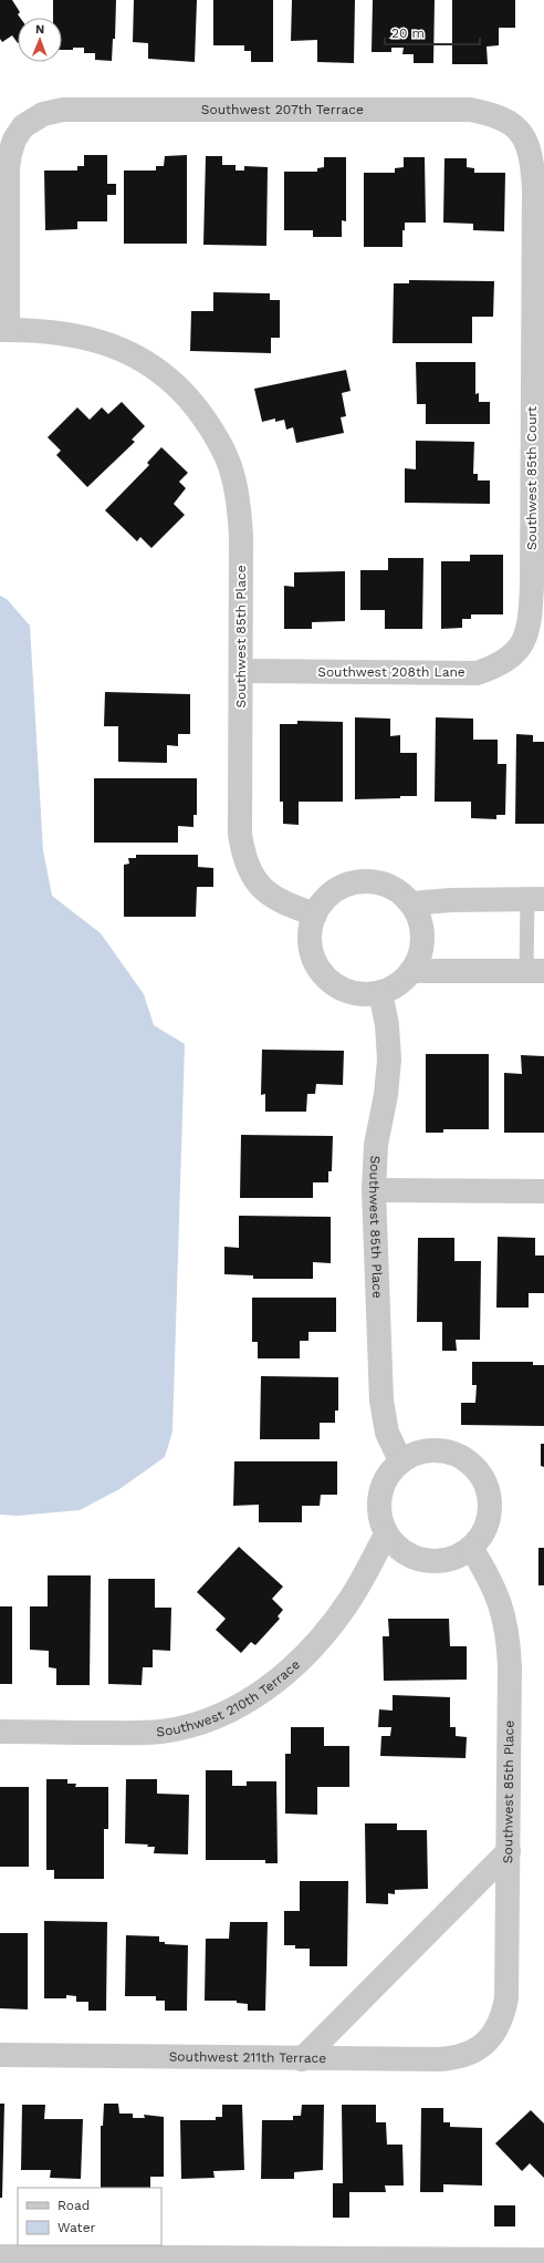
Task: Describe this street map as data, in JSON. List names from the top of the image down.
{
  "streets": {
    "street": [
      "Southwest 207th Terrace",
      "Southwest 85th Court",
      "Southwest 85th Place",
      "Southwest 208th Lane",
      "Southwest 210th Terrace",
      "Southwest 211th Terrace"
    ]
  },
  "crossings": [
    ["Southwest 207th Terrace", "Southwest 85th Court"],
    ["Southwest 207th Terrace", "Southwest 85th Place"],
    ["Southwest 85th Court", "Southwest 208th Lane"],
    ["Southwest 85th Place", "Southwest 208th Lane"],
    ["Southwest 85th Place", "Southwest 210th Terrace"],
    ["Southwest 85th Place", "Southwest 211th Terrace"]
  ],
  "legend": ["Road", "Water"],
  "scale_bar": "20 m",
  "north": "top"
}
